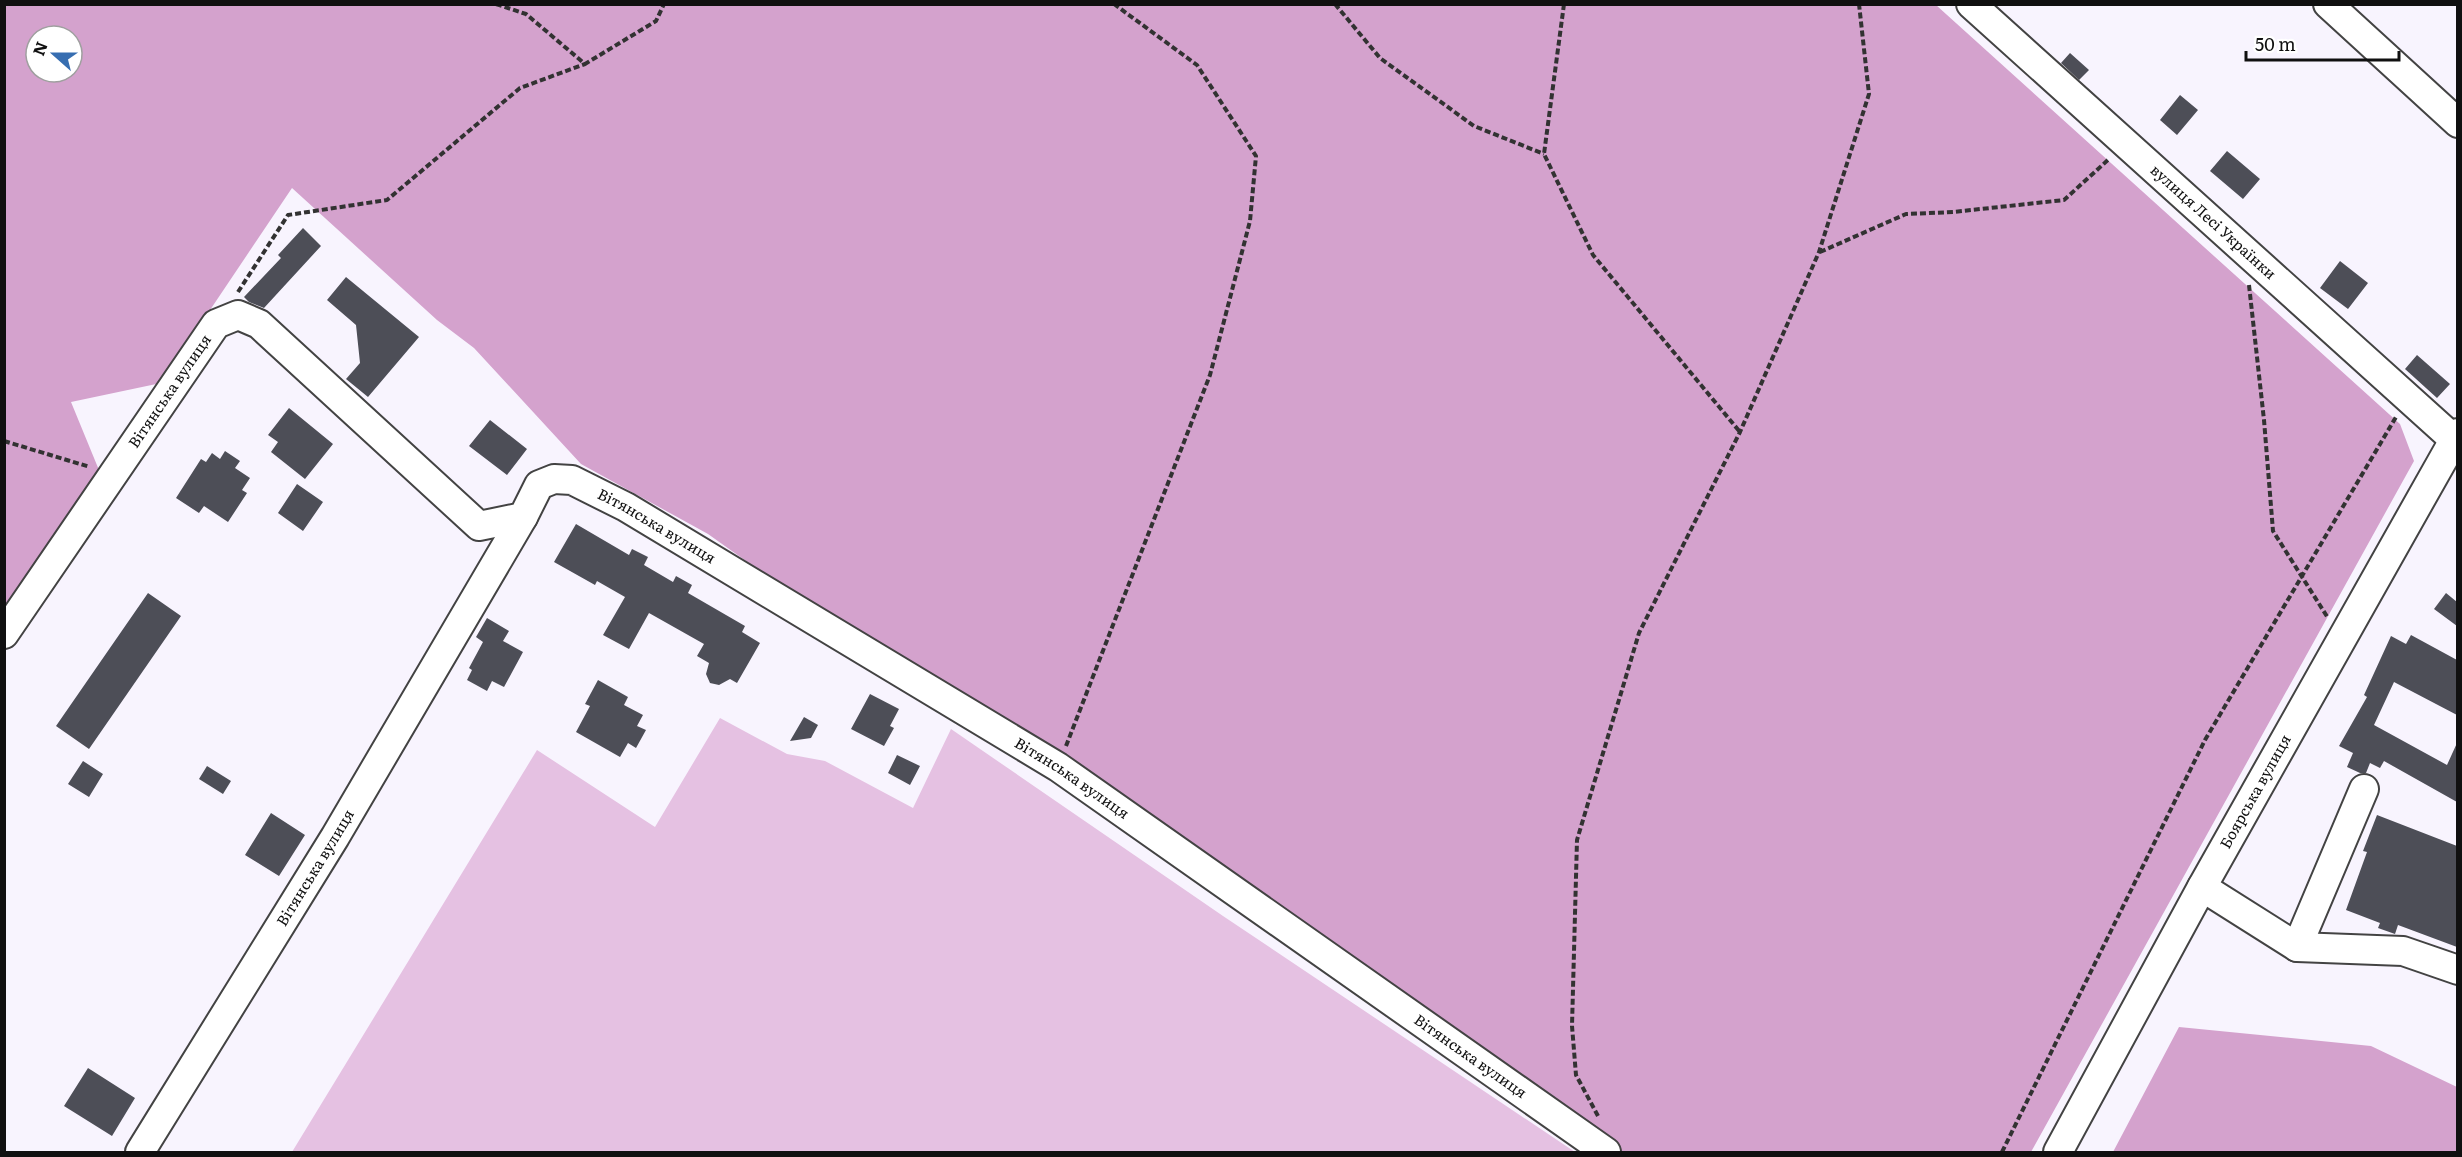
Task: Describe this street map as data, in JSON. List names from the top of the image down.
{
  "streets": {
    "street": ["вулиця Лесі Українки", "Вітянська вулиця", "Боярська вулиця"]
  },
  "crossings": [
    ["вулиця Лесі Українки", "Боярська вулиця"]
  ],
  "scale_bar": "50 m",
  "north": "left"
}
